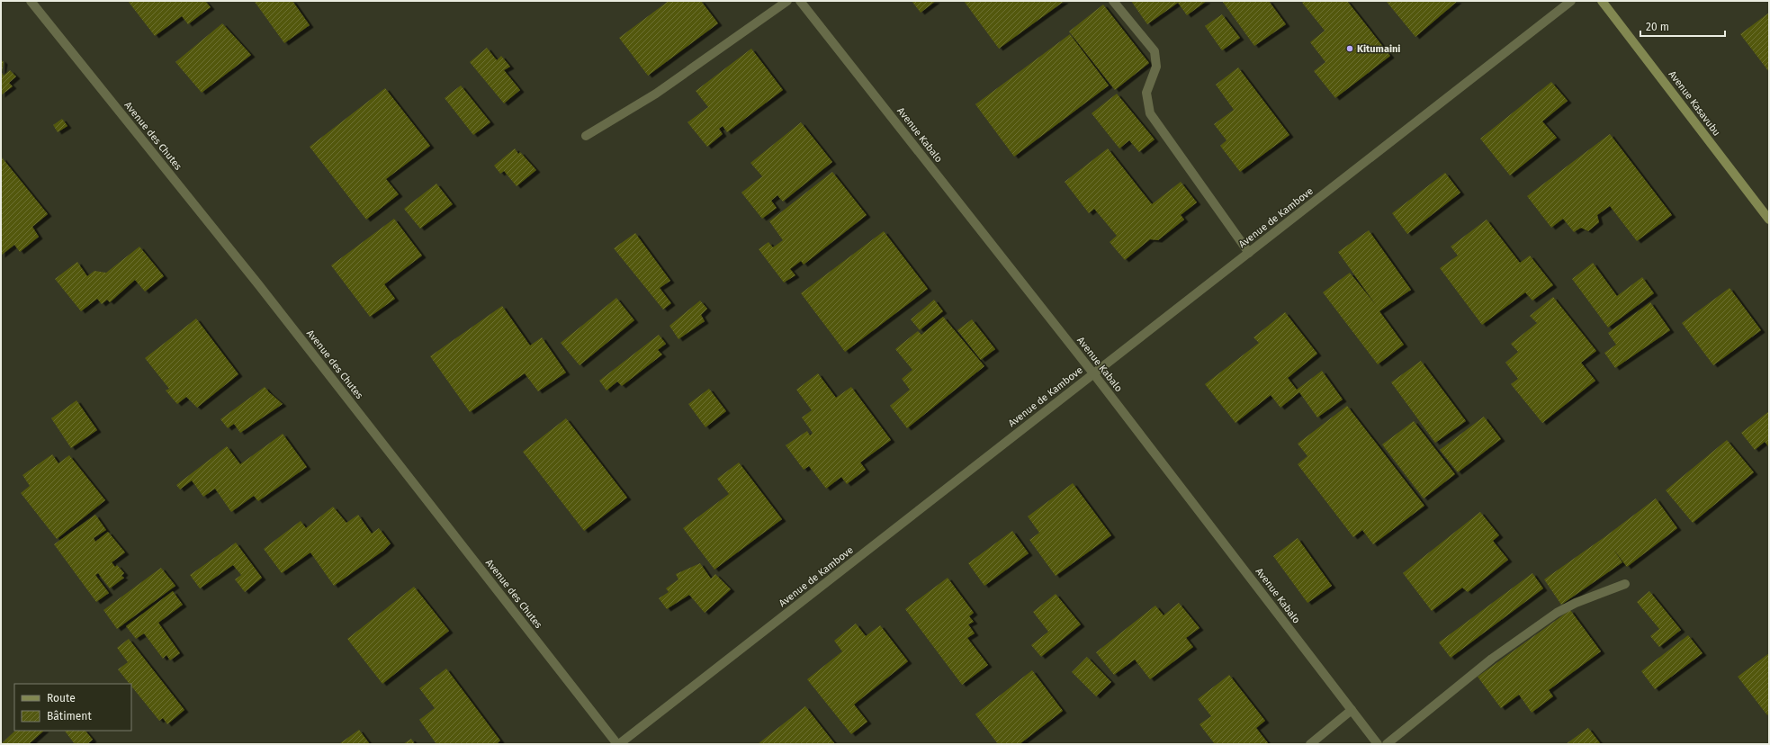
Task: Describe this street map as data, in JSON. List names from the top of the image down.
{
  "streets": {
    "main road": ["Avenue Kasavubu"],
    "street": ["Avenue Kabalo", "Avenue des Chutes", "Avenue de Kambove"]
  },
  "crossings": [
    ["Avenue Kabalo", "Avenue de Kambove"],
    ["Avenue des Chutes", "Avenue de Kambove"]
  ],
  "places": ["Kitumaini"],
  "legend": ["Route", "Bâtiment"],
  "scale_bar": "20 m"
}
